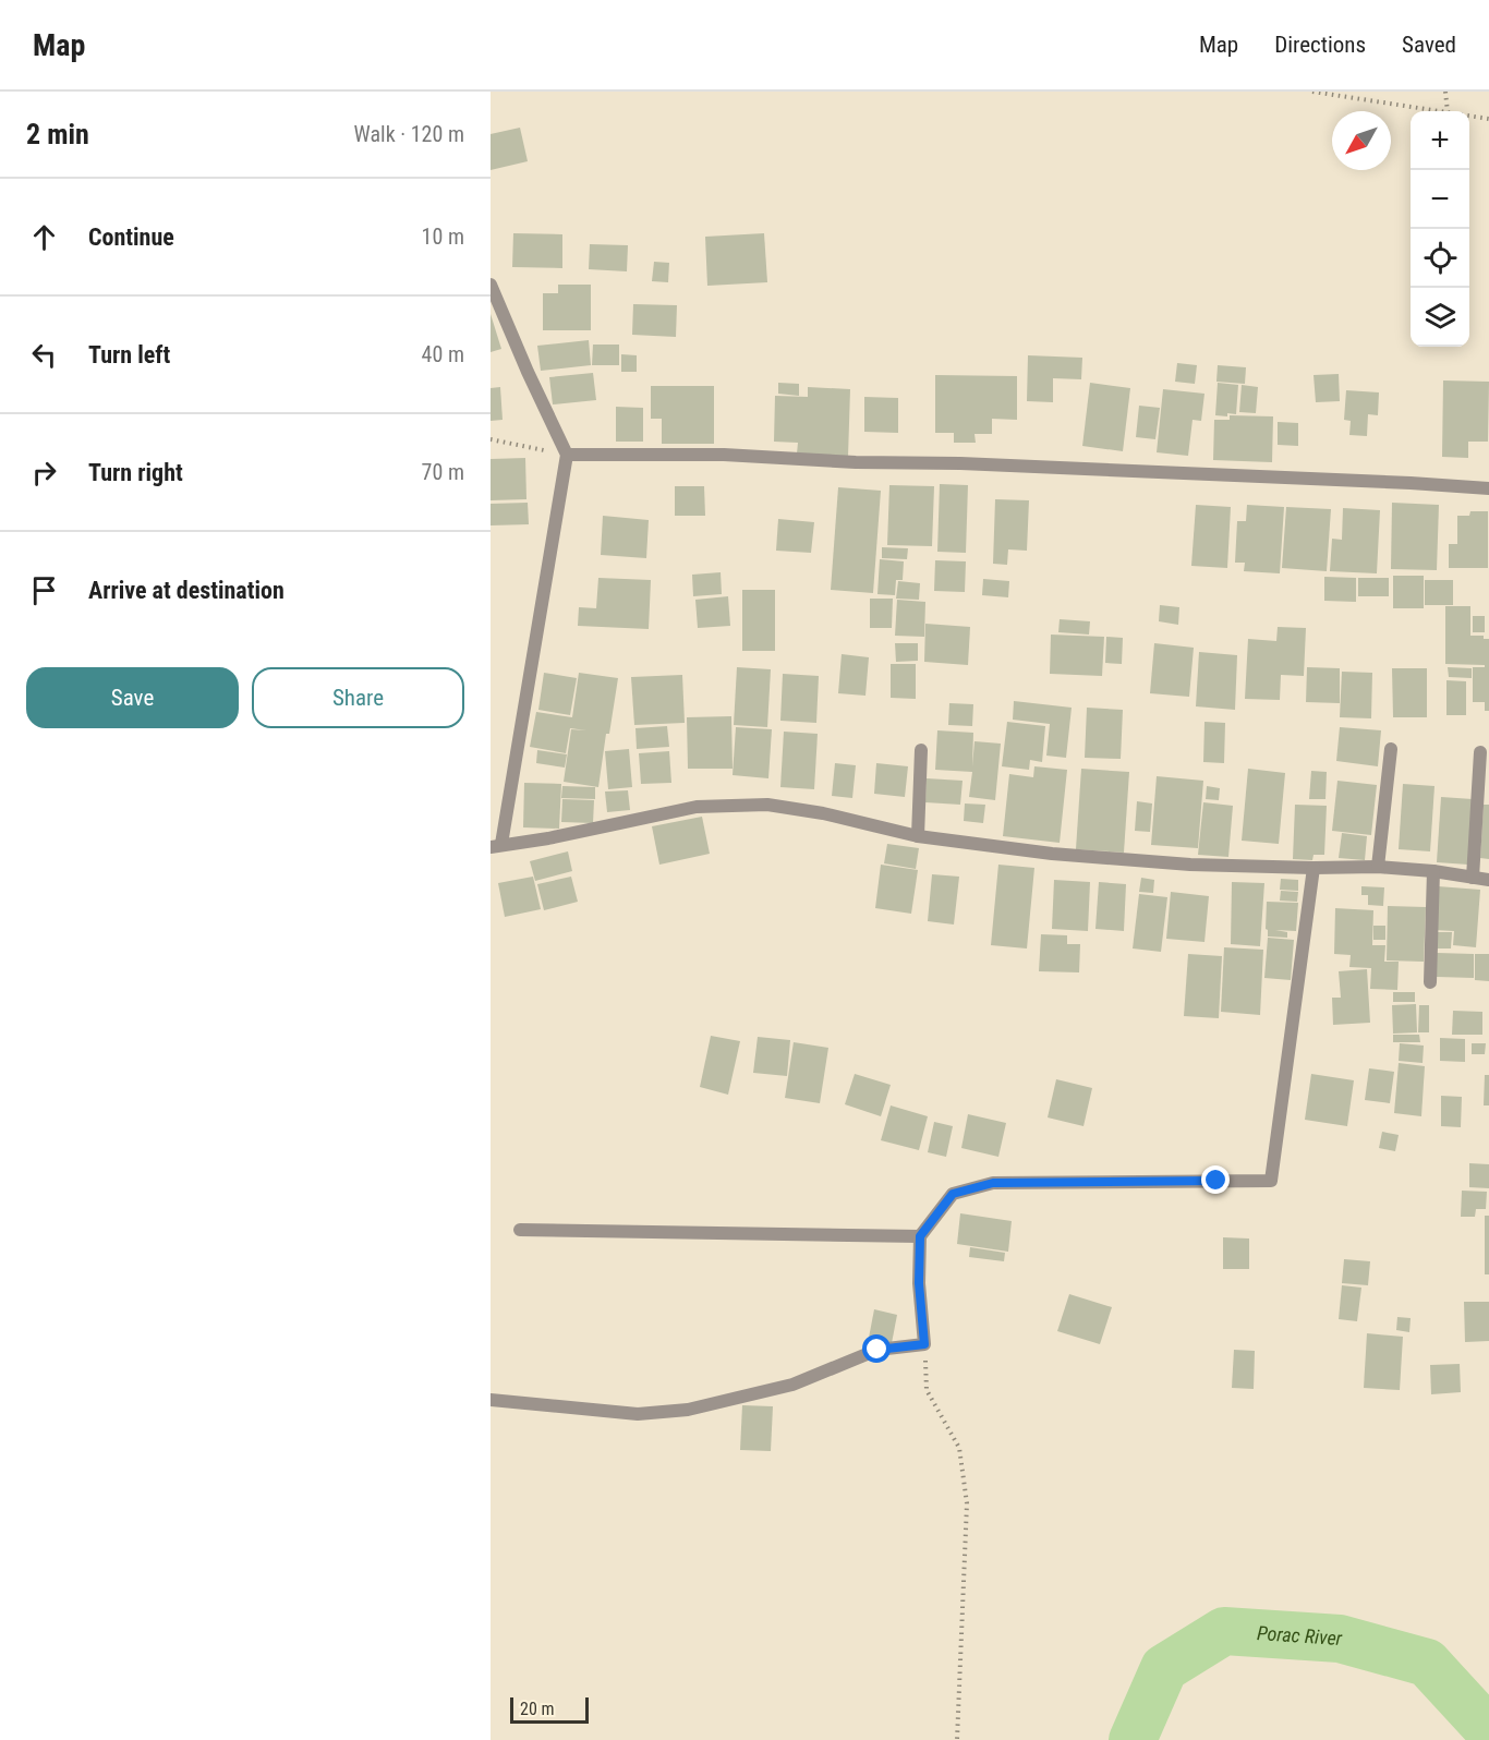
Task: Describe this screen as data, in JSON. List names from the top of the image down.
{
  "water": ["Porac River"],
  "scale_bar": "20 m",
  "north": "bottom left",
  "page": {
    "header": "Map",
    "nav": ["Map", "Directions", "Saved"],
    "heading": ["2 min", "Walk · 120 m"],
    "map_buttons": ["+", "−"],
    "list": [
      ["Continue", "10 m"],
      ["Turn left", "40 m"],
      ["Turn right", "70 m"],
      "Arrive at destination"
    ],
    "buttons": ["Save", "Share"],
    "scale": "20 m"
  }
}
